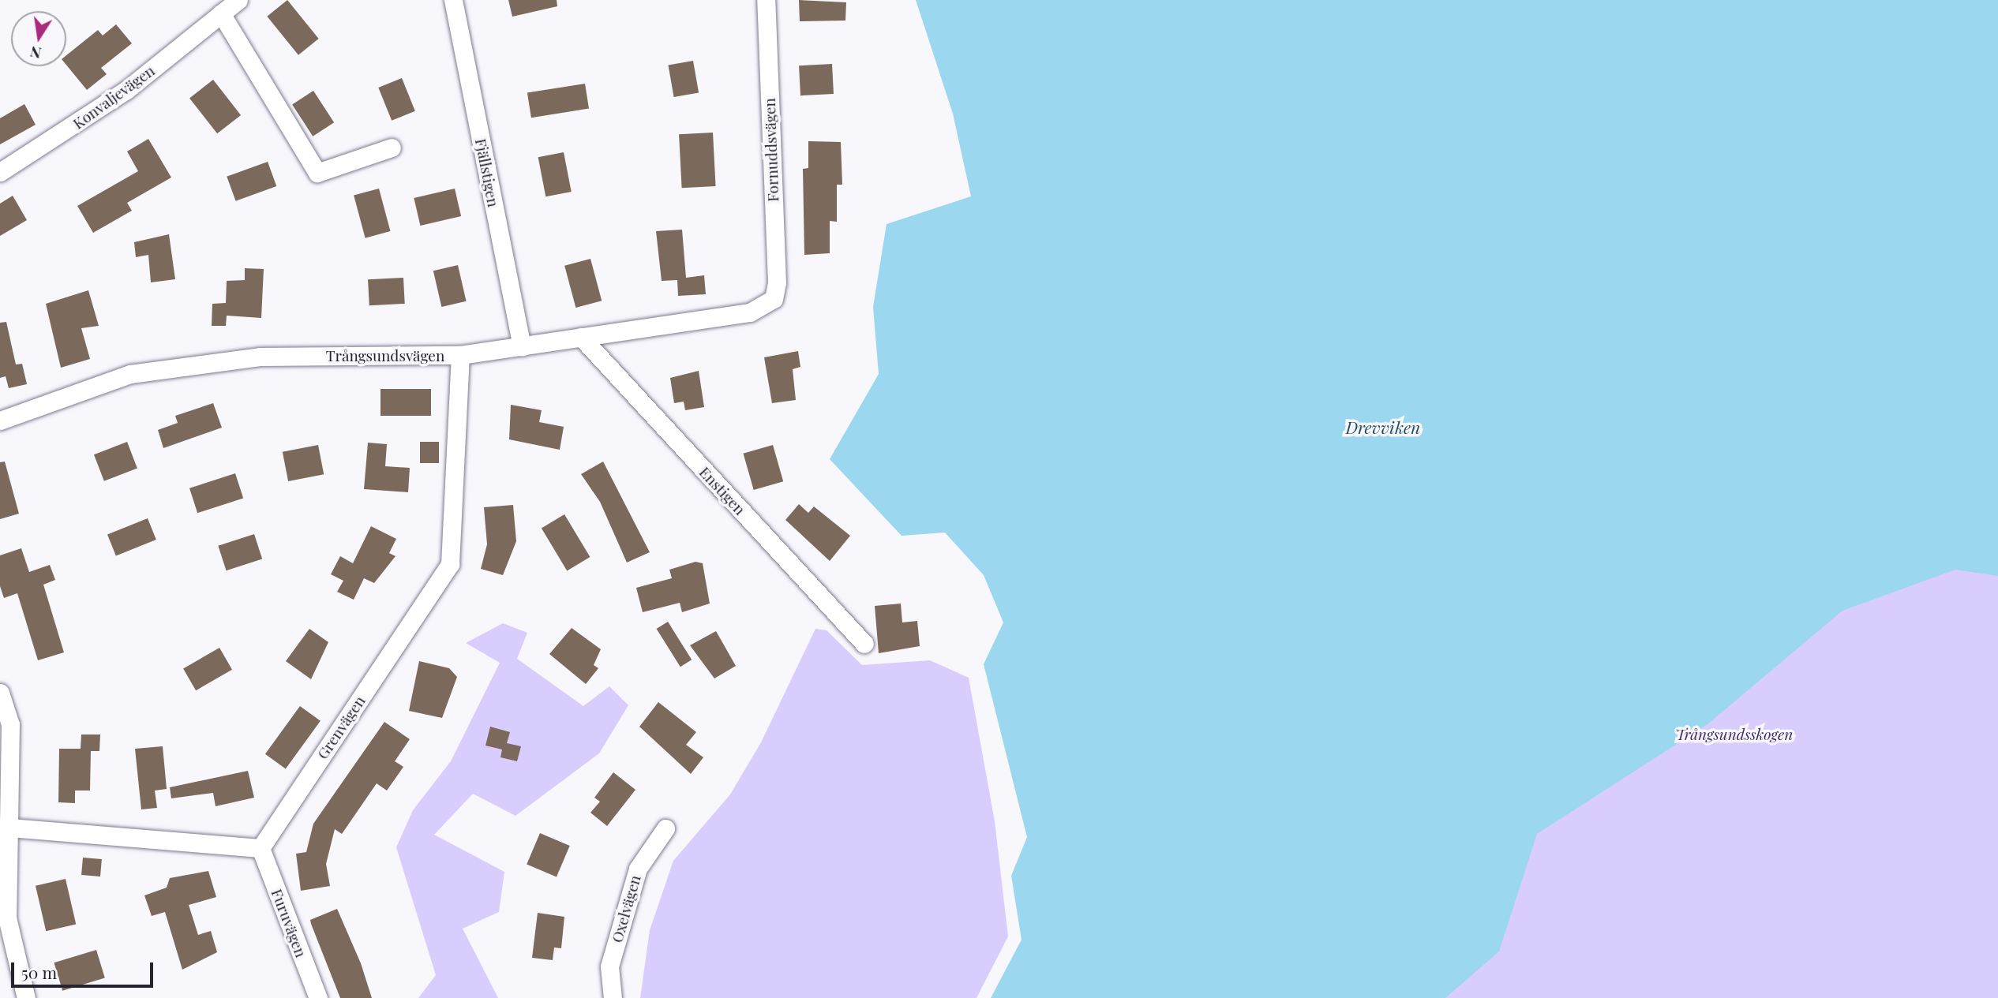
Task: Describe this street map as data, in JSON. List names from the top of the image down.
{
  "streets": {
    "street": [
      "Konvaljevägen",
      "Fornuddsvägen",
      "Fjällstigen",
      "Trångsundsvägen",
      "Enstigen",
      "Grenvägen",
      "Oxelvägen",
      "Furuvägen"
    ]
  },
  "crossings": [
    ["Fornuddsvägen", "Trångsundsvägen"],
    ["Fjällstigen", "Trångsundsvägen"],
    ["Trångsundsvägen", "Enstigen"],
    ["Trångsundsvägen", "Grenvägen"],
    ["Grenvägen", "Furuvägen"]
  ],
  "water": ["Drevviken"],
  "parks": ["Trångsundsskogen"],
  "scale_bar": "50 m",
  "north": "bottom"
}
